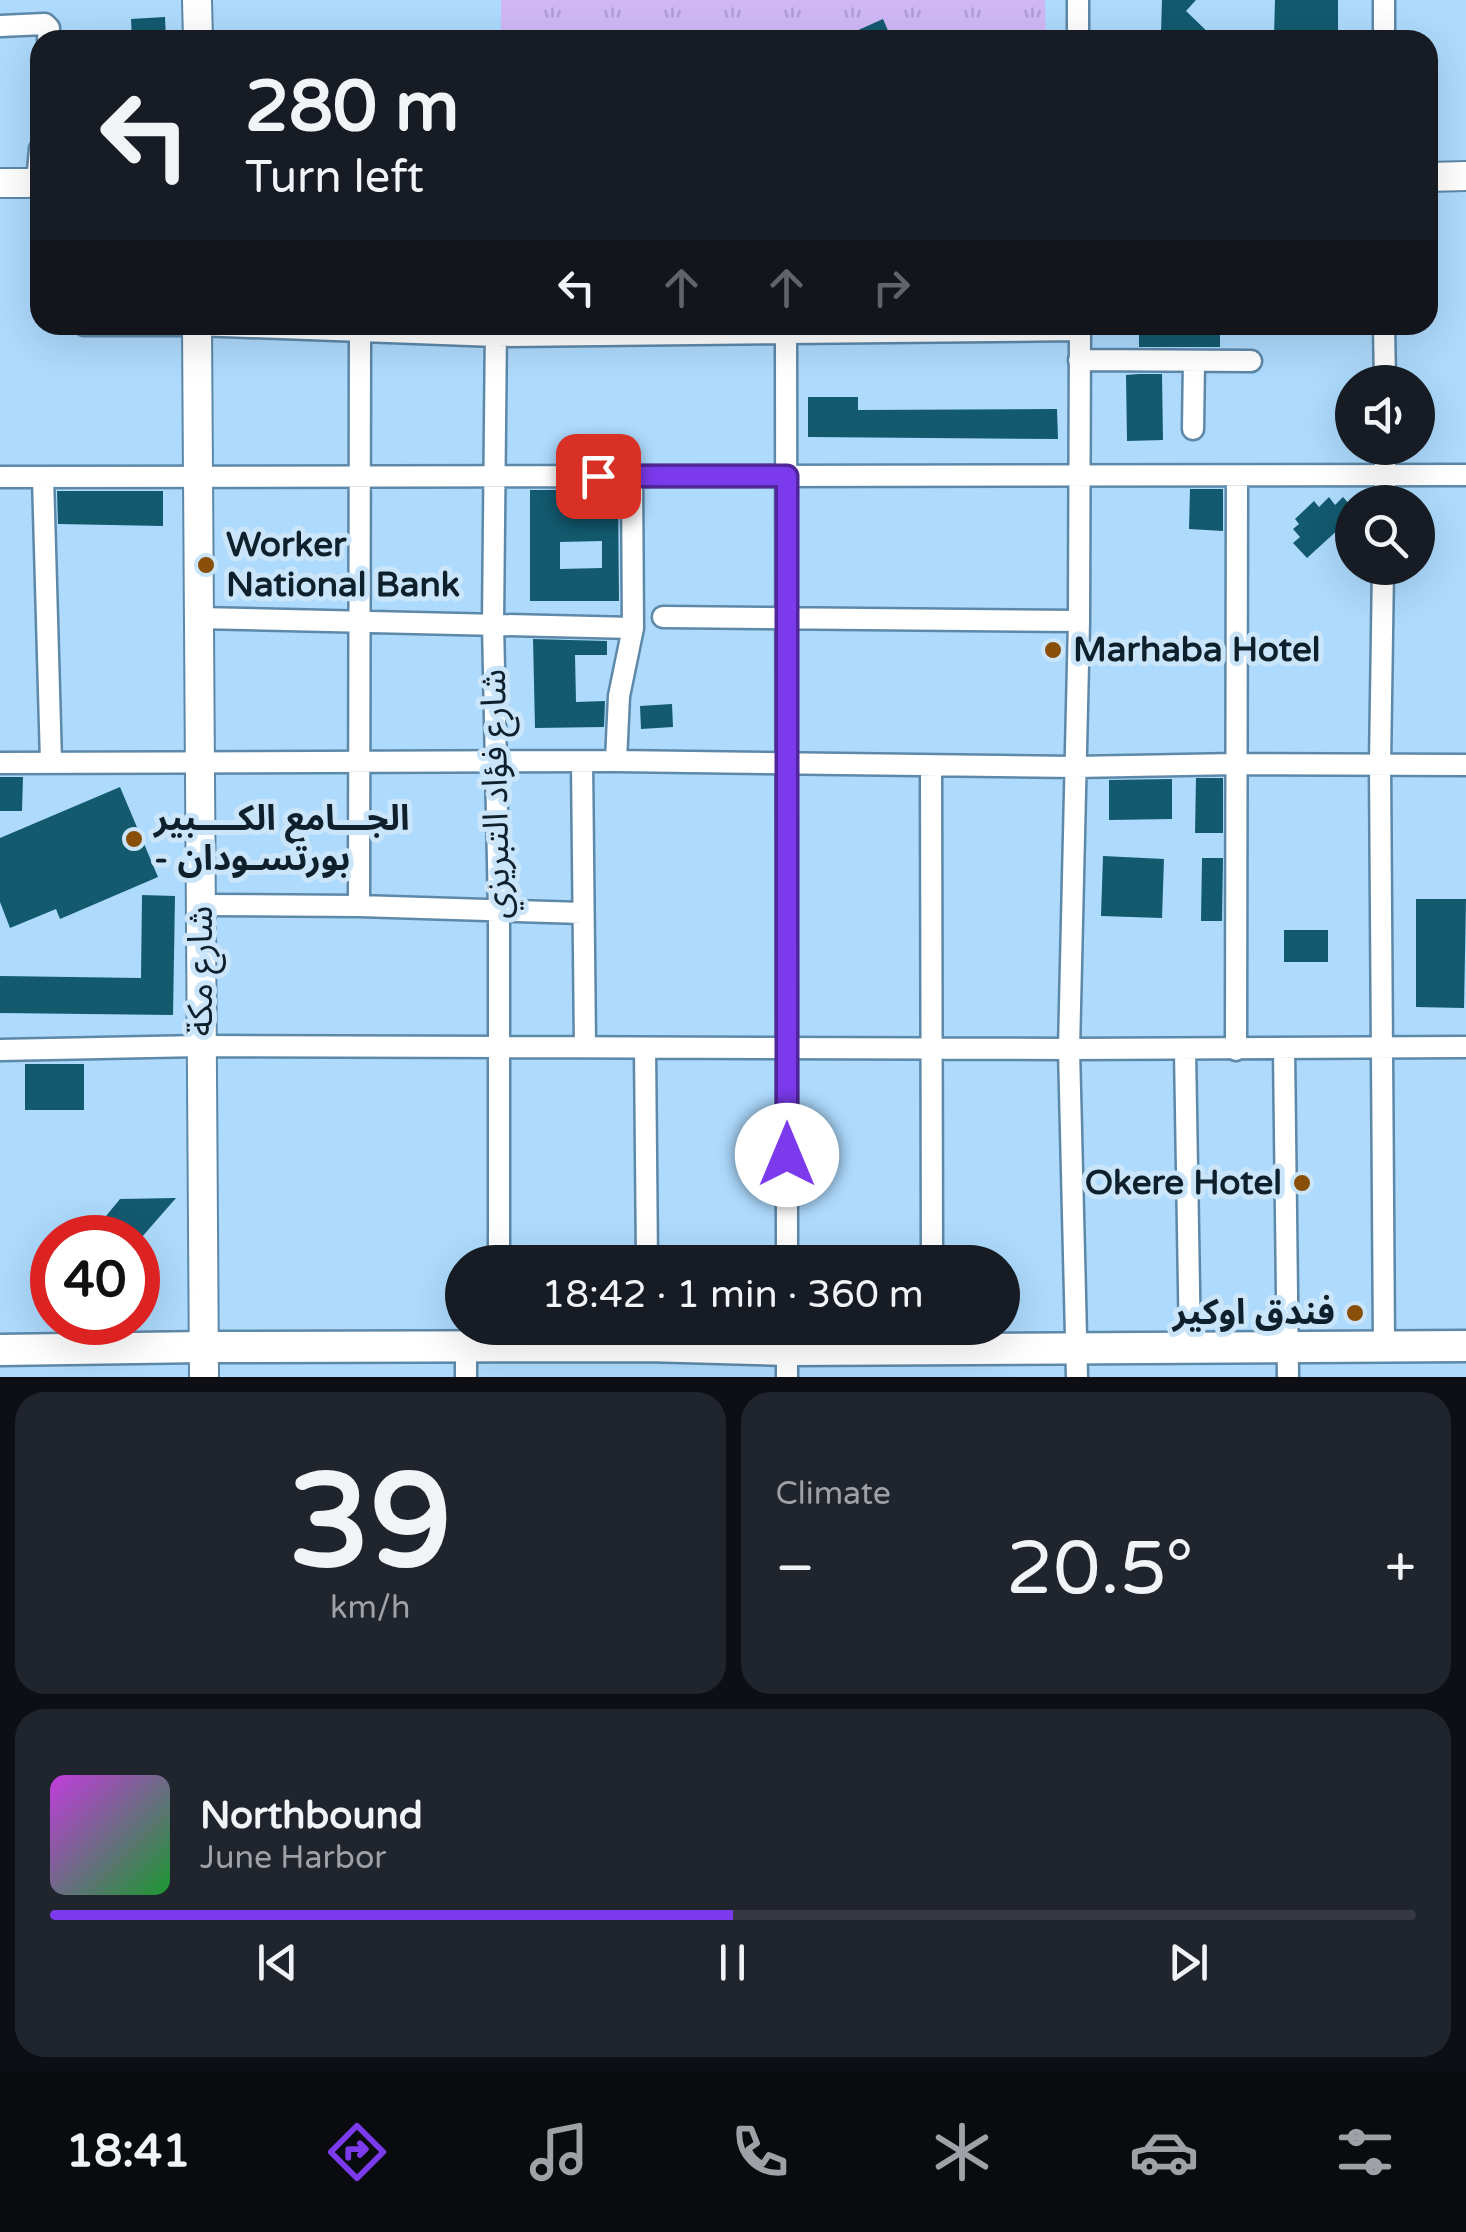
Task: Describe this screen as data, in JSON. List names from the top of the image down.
{
  "streets": {
    "main road": ["شارع مكة"],
    "street": ["شارع فؤاد التبريزي"]
  },
  "places": [
    "Worker National Bank",
    "Marhaba Hotel",
    "الجـــامع الكــــبير - بورتسـودان",
    "Okere Hotel",
    "فندق اوكير"
  ],
  "page": {
    "turn": ["280 m", "Turn left"],
    "limit": "40",
    "trip": "18:42 · 1 min · 360 m",
    "tile": [
      ["39", "km/h"],
      "Climate"
    ],
    "heat": ["−", "20.5°", "+"],
    "song": ["Northbound", "June Harbor"],
    "tabs": "18:41"
  }
}
